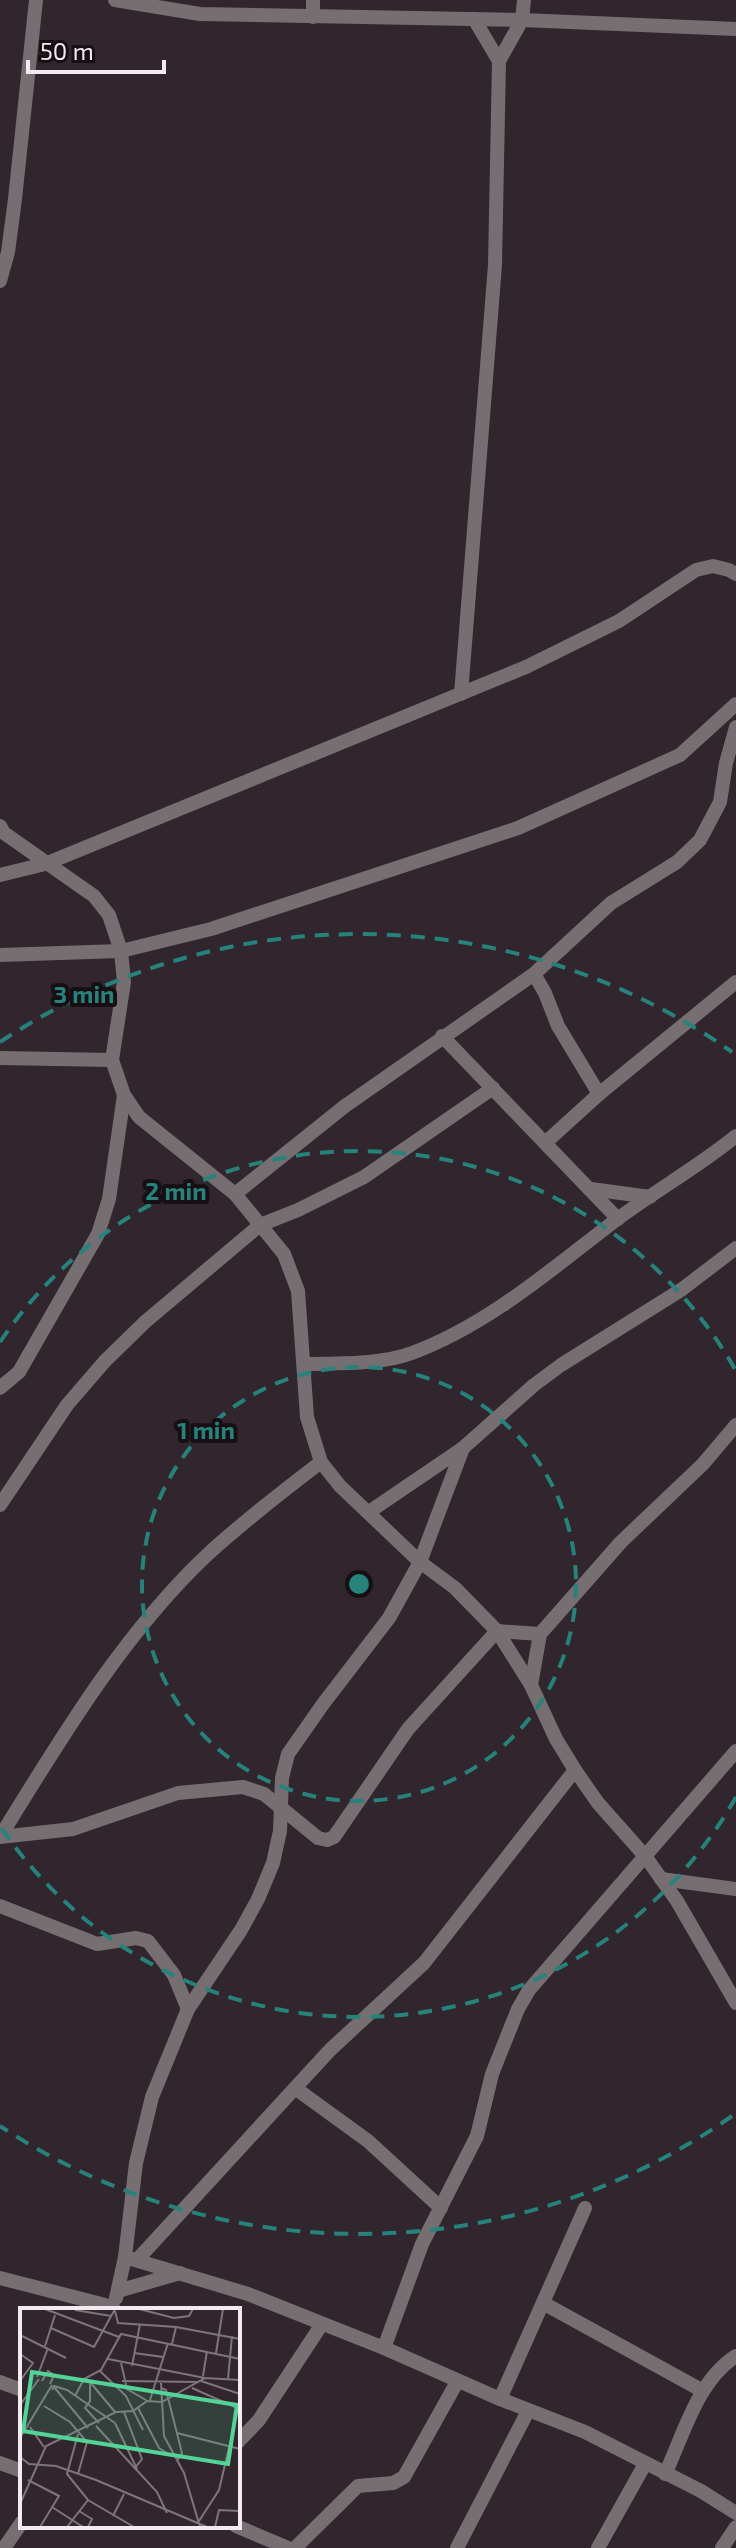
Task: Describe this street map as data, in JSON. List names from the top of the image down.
{
  "scale_bar": "50 m",
  "rings": ["3 min", "2 min", "1 min"]
}
